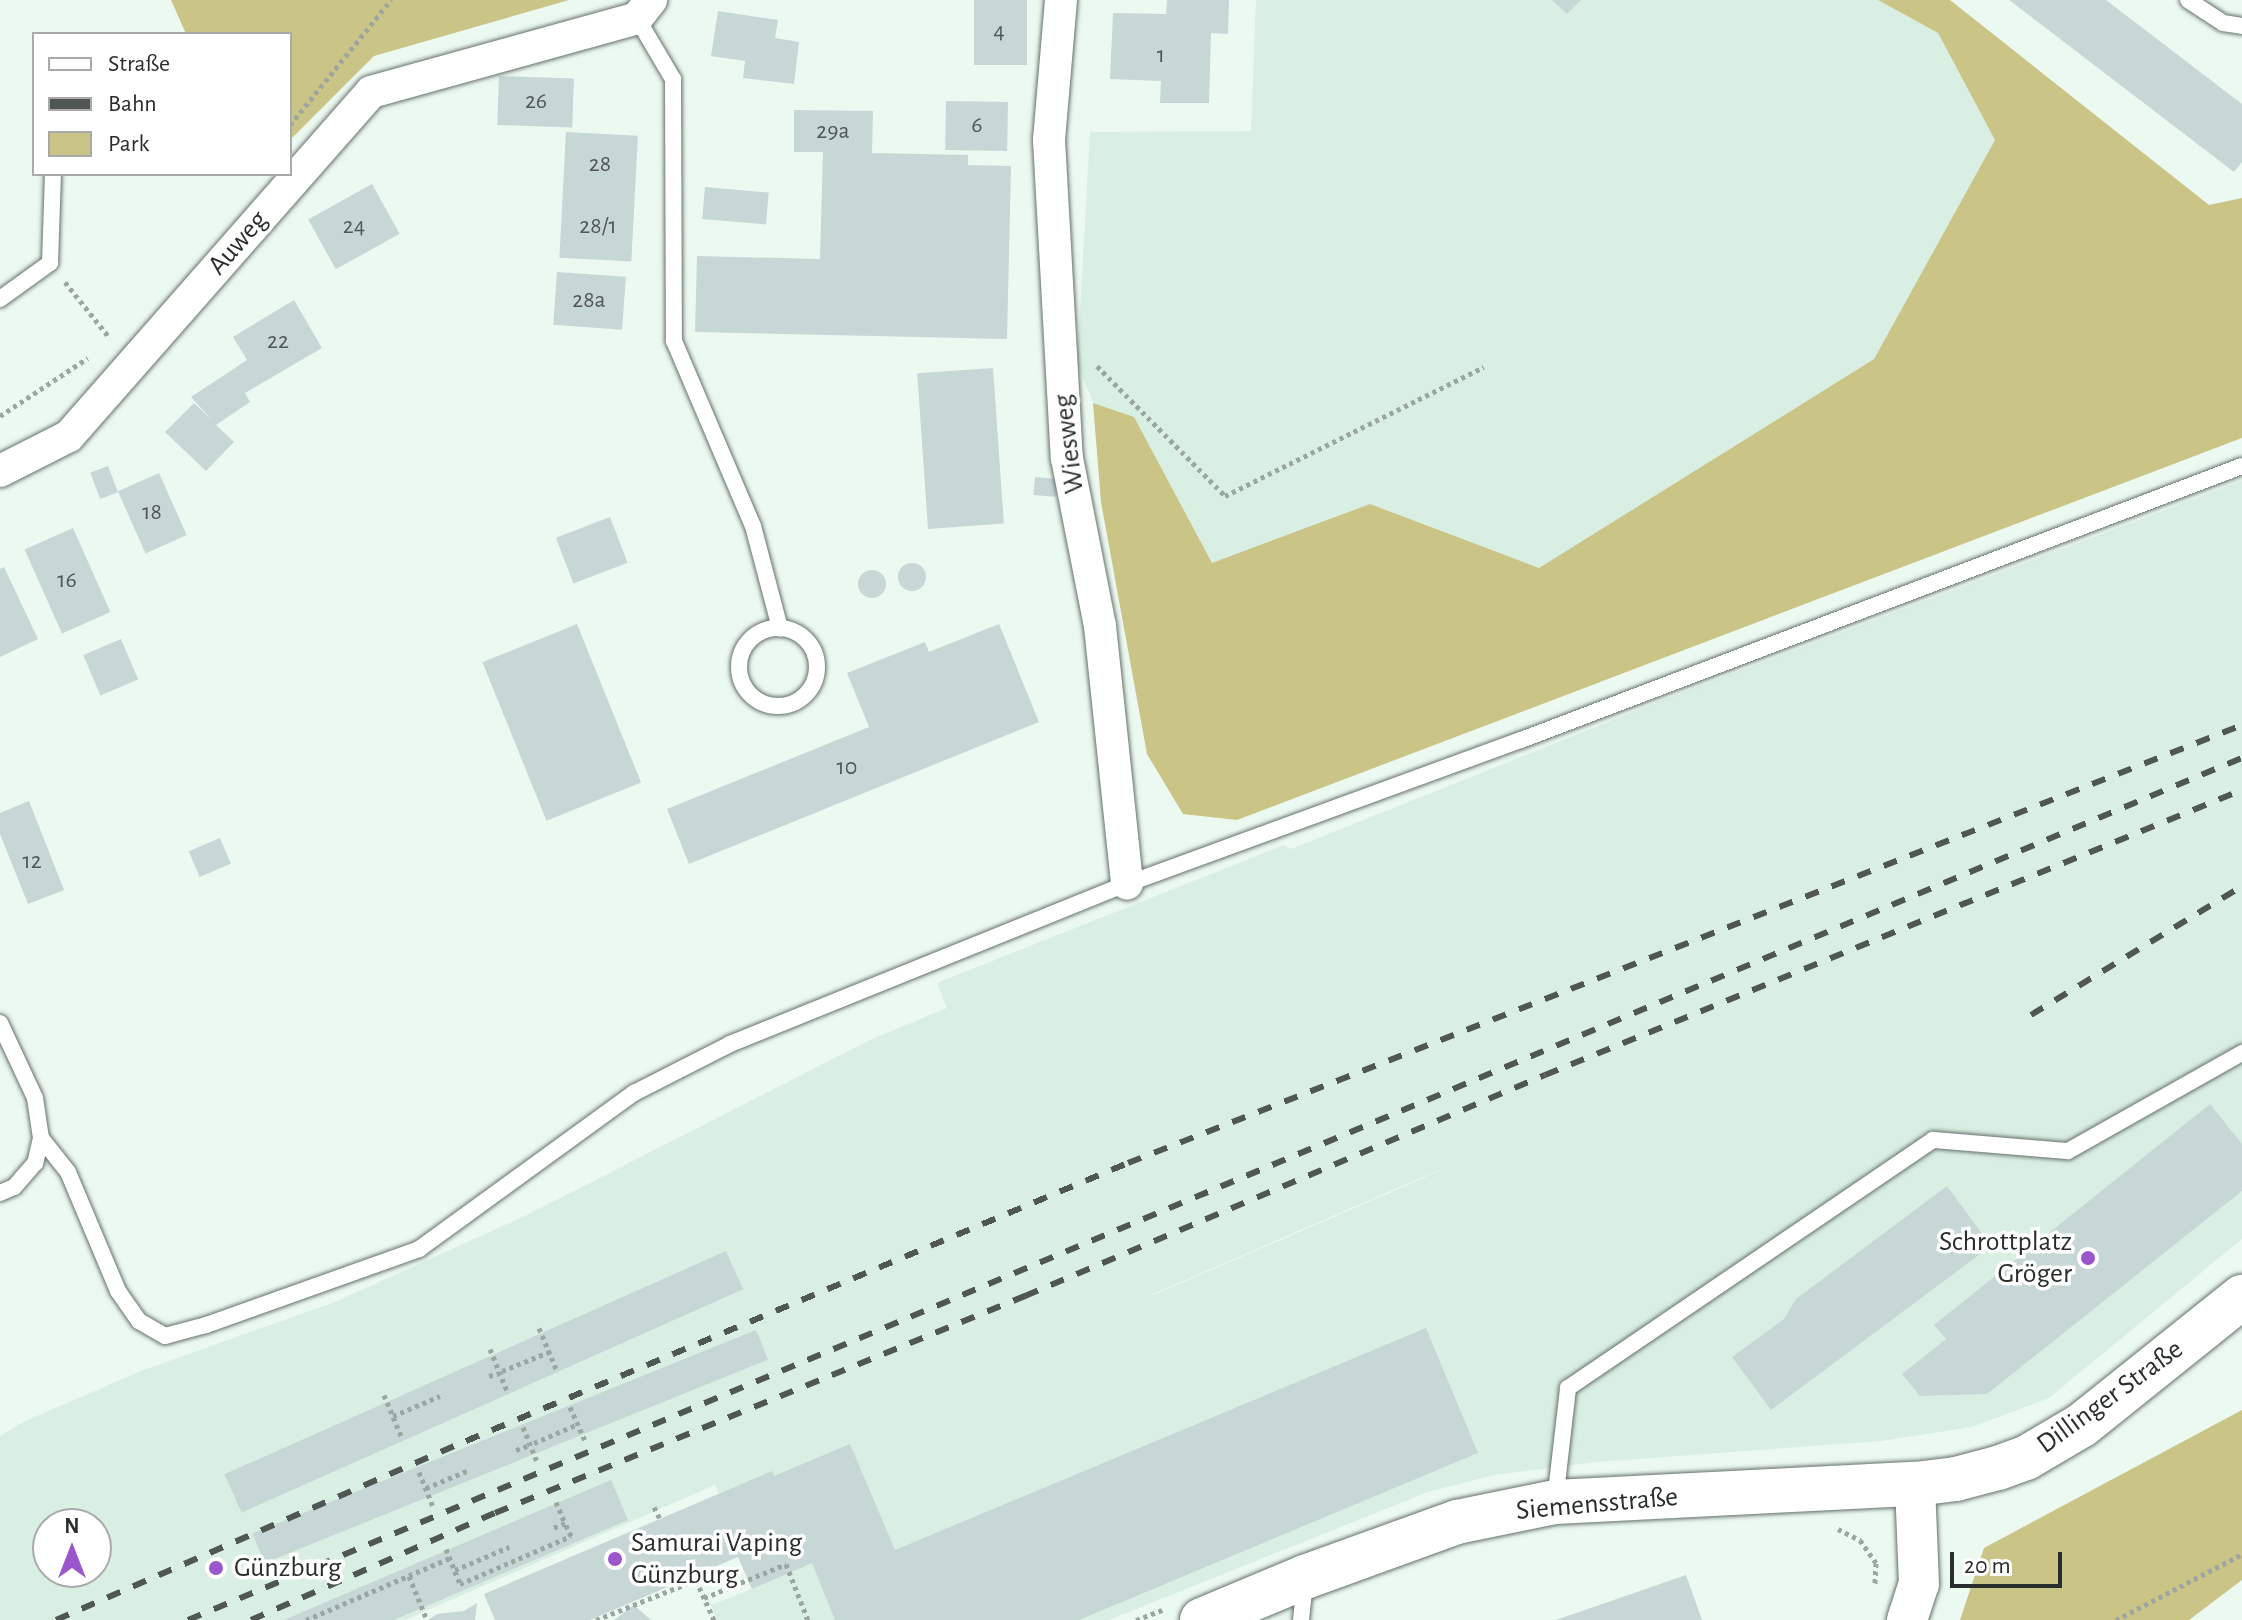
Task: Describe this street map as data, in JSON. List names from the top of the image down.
{
  "streets": {
    "main road": ["Dillinger Straße", "Siemensstraße"],
    "street": ["Auweg", "Wiesweg"]
  },
  "crossings": [
    ["Dillinger Straße", "Siemensstraße"]
  ],
  "places": ["Schrottplatz Gröger", "Samurai Vaping Günzburg", "Günzburg"],
  "house_numbers": [
    "4",
    "1",
    "26",
    "6",
    "29a",
    "28",
    "24",
    "28/1",
    "28a",
    "22",
    "18",
    "16",
    "10",
    "12"
  ],
  "legend": ["Straße", "Bahn", "Park"],
  "scale_bar": "20 m",
  "north": "top"
}
